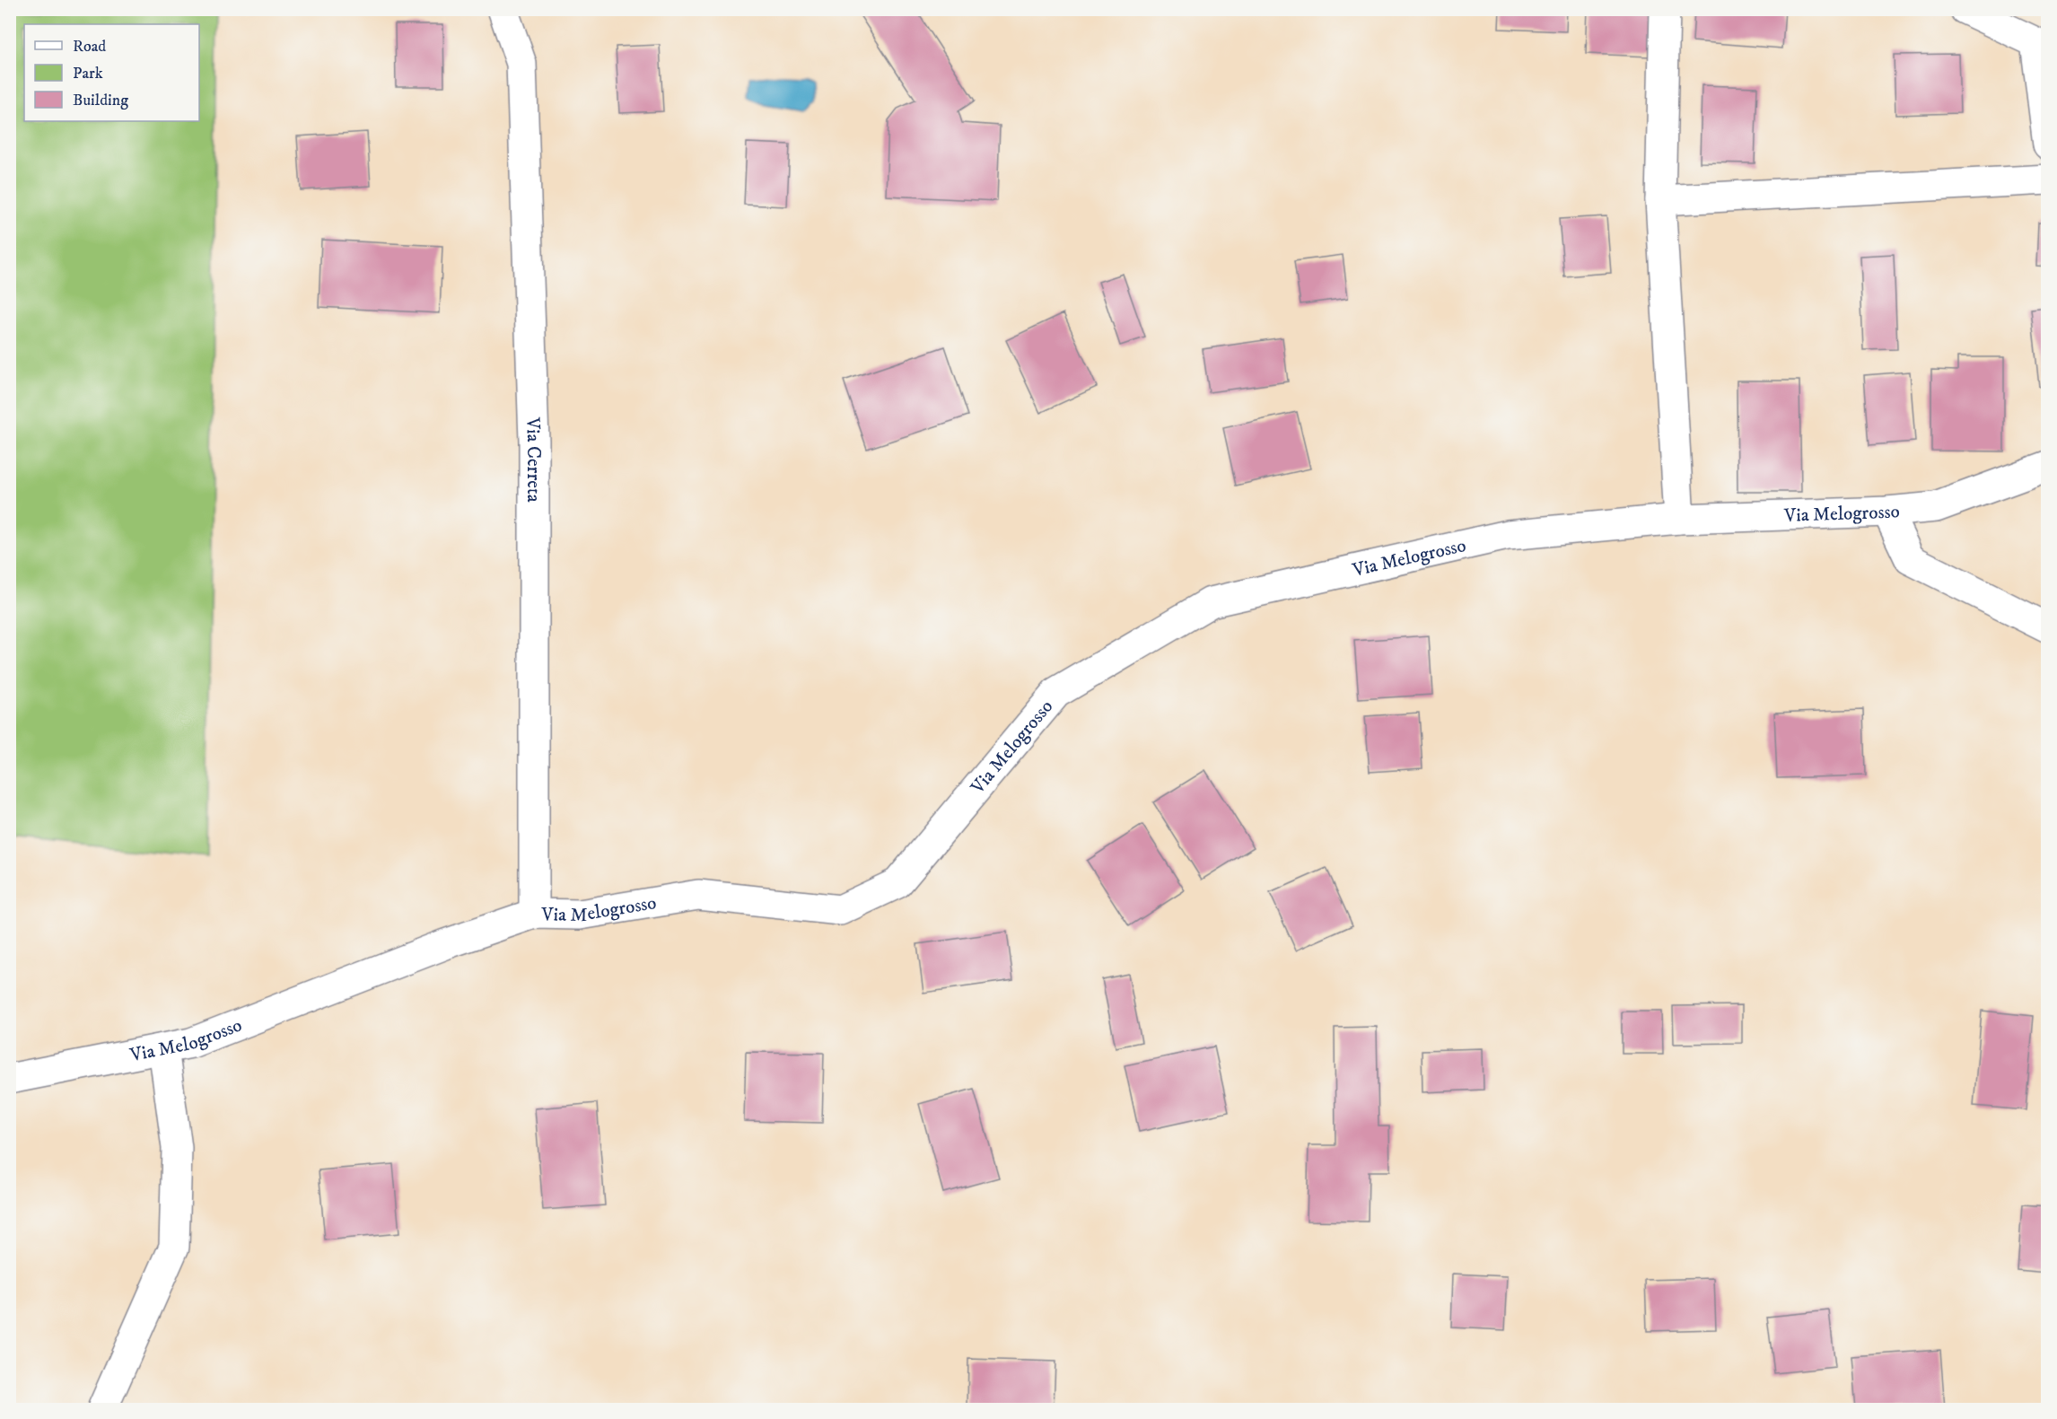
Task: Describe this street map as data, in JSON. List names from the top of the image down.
{
  "streets": {
    "street": ["Via Cerreta", "Via Melogrosso"]
  },
  "crossings": [
    ["Via Cerreta", "Via Melogrosso"]
  ],
  "legend": ["Road", "Park", "Building"]
}
